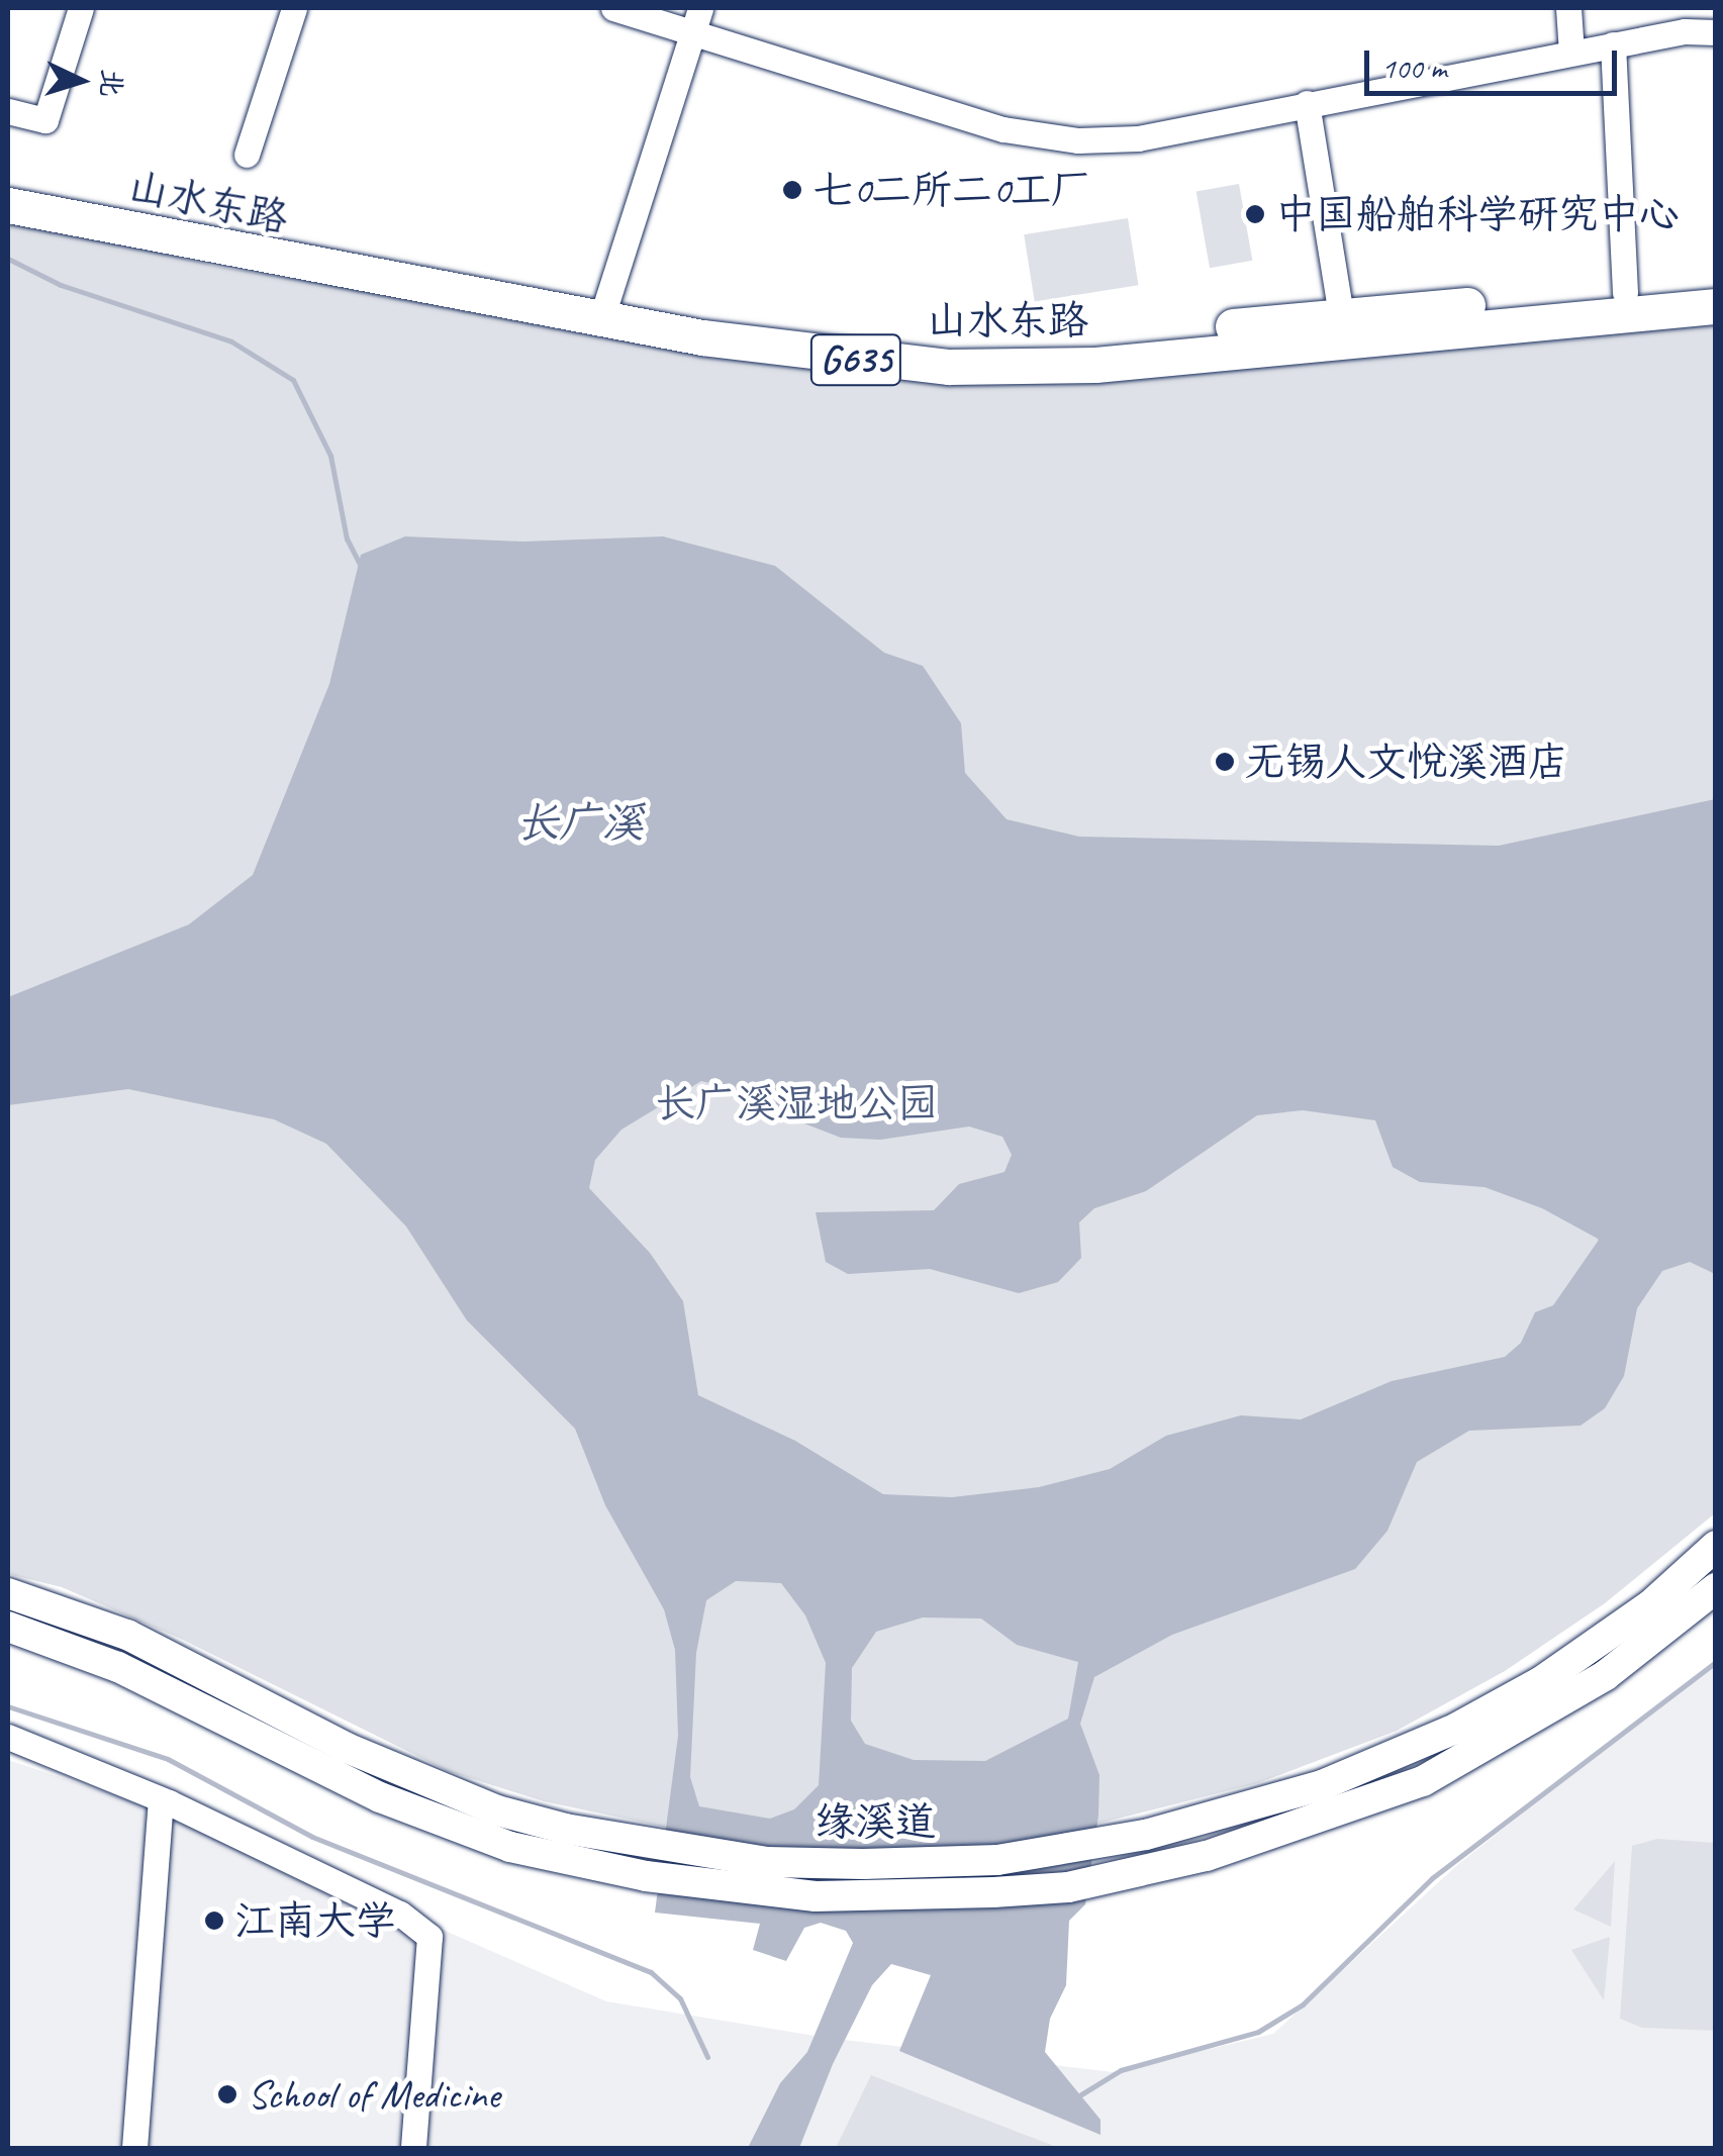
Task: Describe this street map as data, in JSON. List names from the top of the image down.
{
  "streets": {
    "highway": ["山水东路", "G635"],
    "main road": ["缘溪道"]
  },
  "water": ["长广溪"],
  "parks": ["长广溪湿地公园"],
  "places": [
    "七0二所二0工厂",
    "中国船舶科学研究中心",
    "无锡人文悦溪酒店",
    "江南大学",
    "School of Medicine"
  ],
  "scale_bar": "100 m",
  "north": "right"
}
